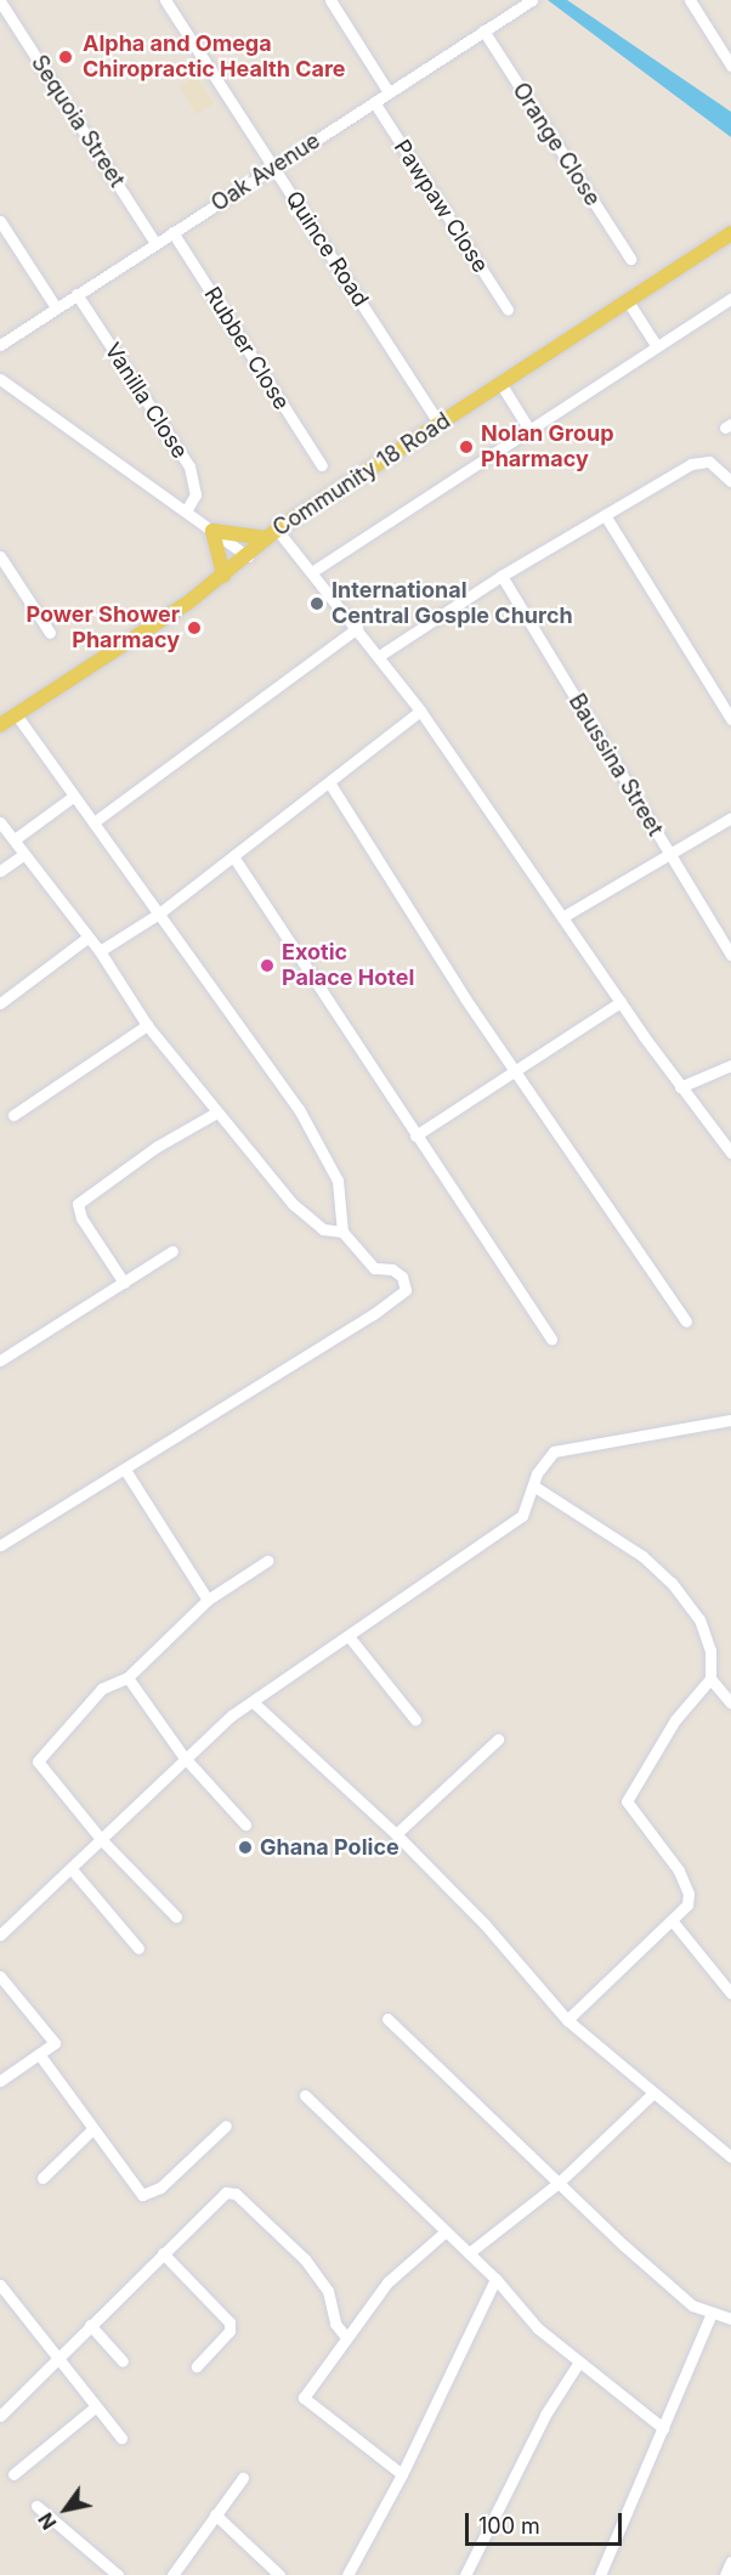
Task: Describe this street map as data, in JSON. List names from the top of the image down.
{
  "streets": {
    "main road": ["Community 18 Road"],
    "street": [
      "Sequoia Street",
      "Orange Close",
      "Oak Avenue",
      "Pawpaw Close",
      "Quince Road",
      "Rubber Close",
      "Vanilla Close",
      "Baussina Street"
    ]
  },
  "crossings": [
    ["Sequoia Street", "Oak Avenue"],
    ["Orange Close", "Oak Avenue"],
    ["Oak Avenue", "Pawpaw Close"],
    ["Oak Avenue", "Quince Road"],
    ["Oak Avenue", "Rubber Close"],
    ["Oak Avenue", "Vanilla Close"],
    ["Quince Road", "Community 18 Road"]
  ],
  "places": [
    "Alpha and Omega Chiropractic Health Care",
    "Nolan Group Pharmacy",
    "International Central Gosple Church",
    "Power Shower Pharmacy",
    "Exotic Palace Hotel",
    "Ghana Police"
  ],
  "scale_bar": "100 m",
  "north": "bottom left"
}
